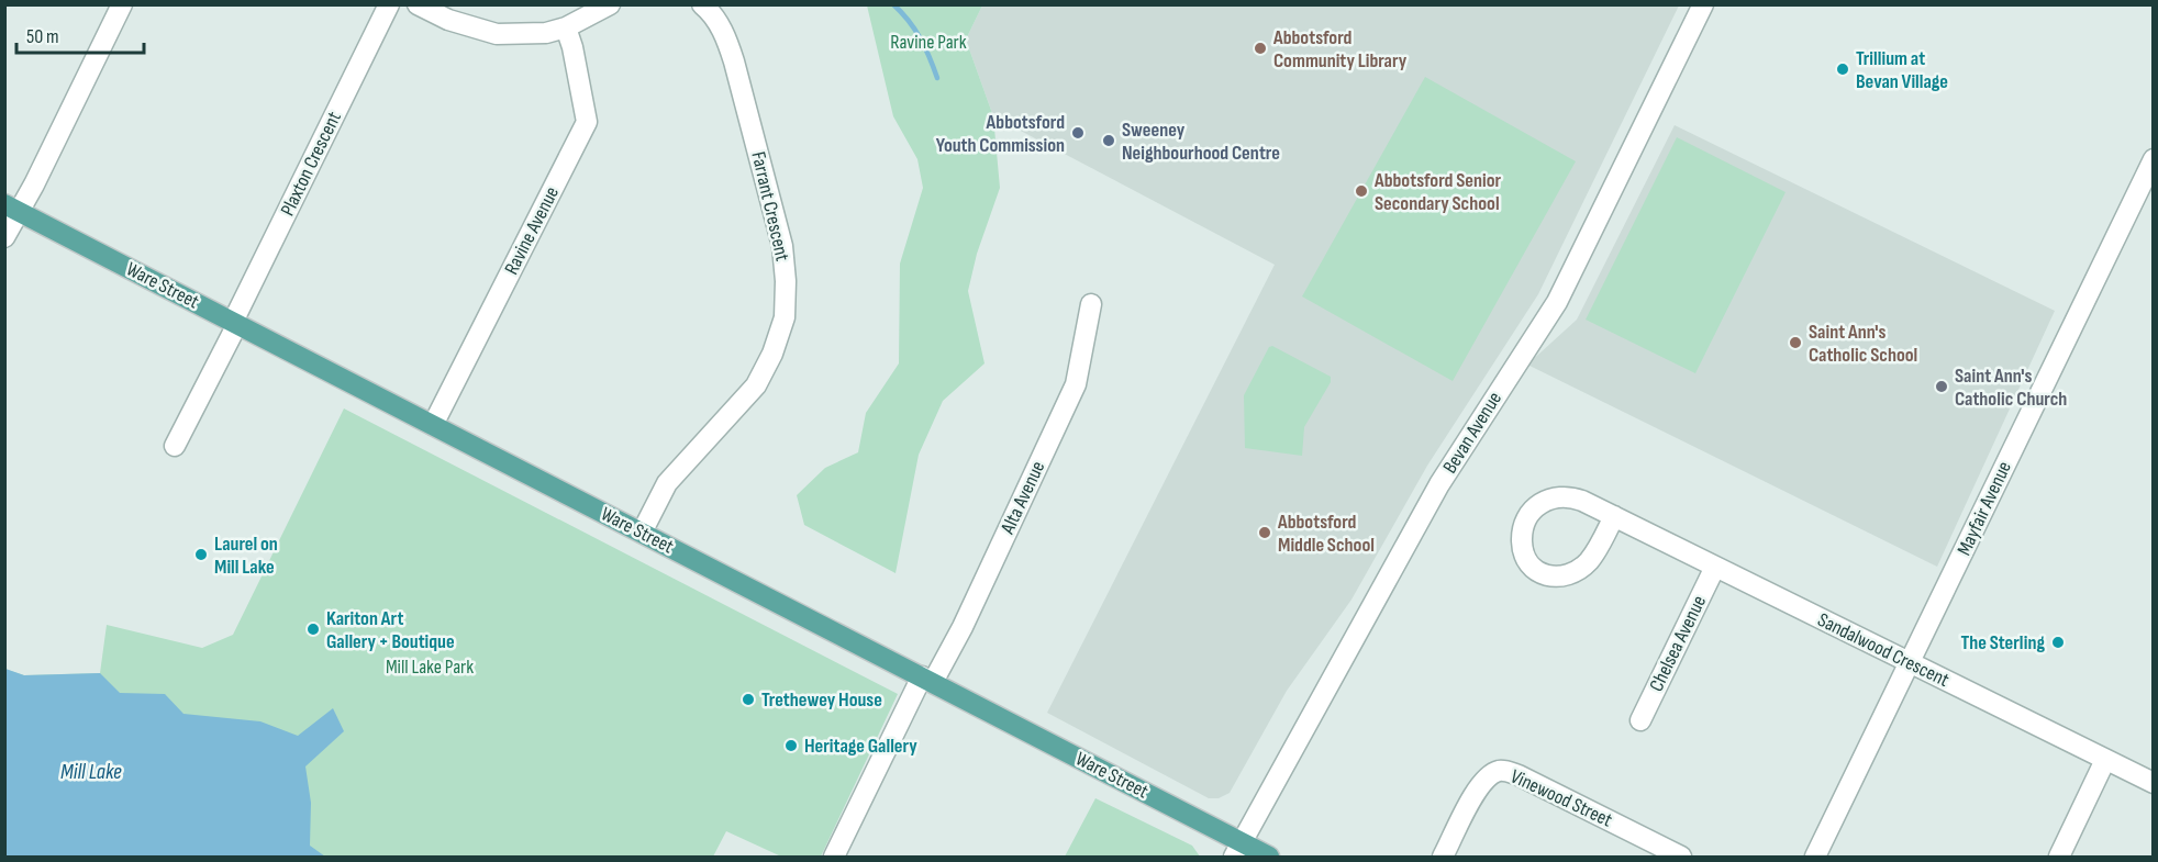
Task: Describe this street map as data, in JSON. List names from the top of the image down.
{
  "streets": {
    "main road": ["Ware Street"],
    "street": [
      "Plaxton Crescent",
      "Farrant Crescent",
      "Ravine Avenue",
      "Bevan Avenue",
      "Alta Avenue",
      "Mayfair Avenue",
      "Chelsea Avenue",
      "Sandalwood Crescent",
      "Vinewood Street"
    ]
  },
  "crossings": [
    ["Plaxton Crescent", "Ware Street"],
    ["Farrant Crescent", "Ware Street"],
    ["Ravine Avenue", "Ware Street"],
    ["Ware Street", "Bevan Avenue"],
    ["Ware Street", "Alta Avenue"],
    ["Mayfair Avenue", "Sandalwood Crescent"],
    ["Chelsea Avenue", "Sandalwood Crescent"]
  ],
  "water": ["Mill Lake"],
  "parks": ["Ravine Park", "Mill Lake Park"],
  "places": [
    "Abbotsford Community Library",
    "Trillium at Bevan Village",
    "Abbotsford Youth Commission",
    "Sweeney Neighbourhood Centre",
    "Abbotsford Senior Secondary School",
    "Saint Ann's Catholic School",
    "Saint Ann's Catholic Church",
    "Abbotsford Middle School",
    "Laurel on Mill Lake",
    "Kariton Art Gallery + Boutique",
    "The Sterling",
    "Trethewey House",
    "Heritage Gallery"
  ],
  "scale_bar": "50 m"
}
